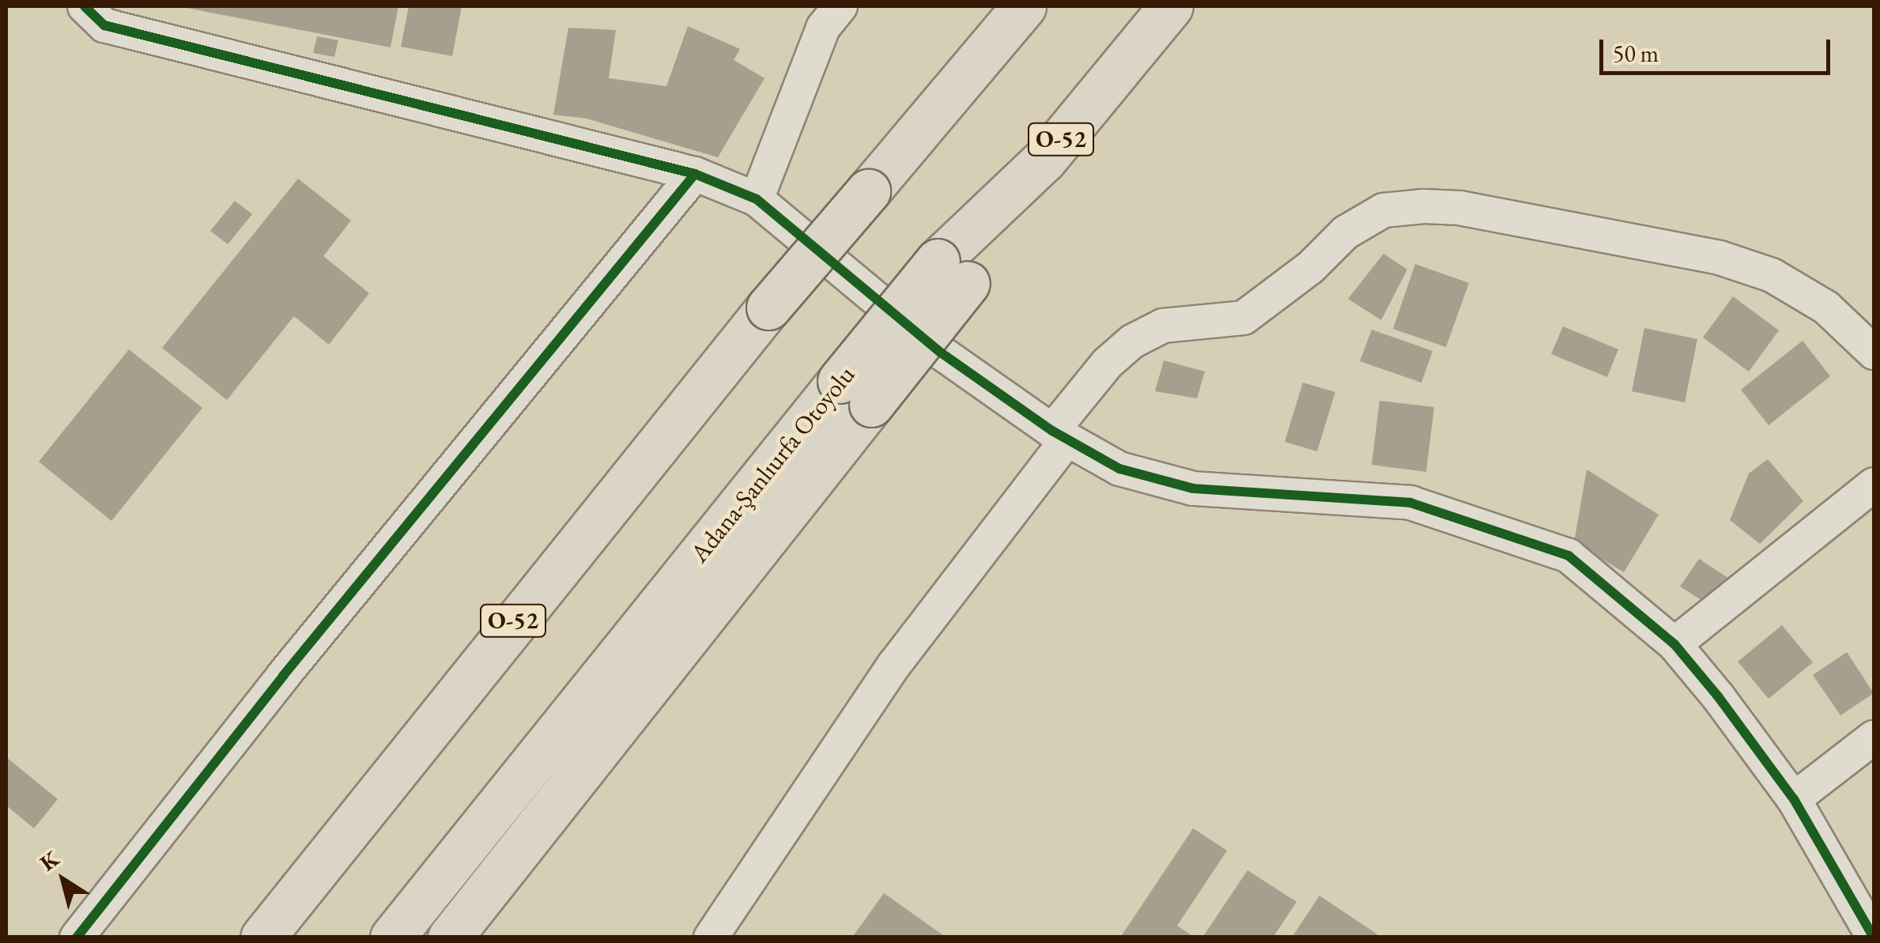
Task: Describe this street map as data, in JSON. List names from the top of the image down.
{
  "streets": {
    "highway": ["O-52", "Adana-Şanlıurfa Otoyolu"]
  },
  "scale_bar": "50 m",
  "north": "top left"
}
